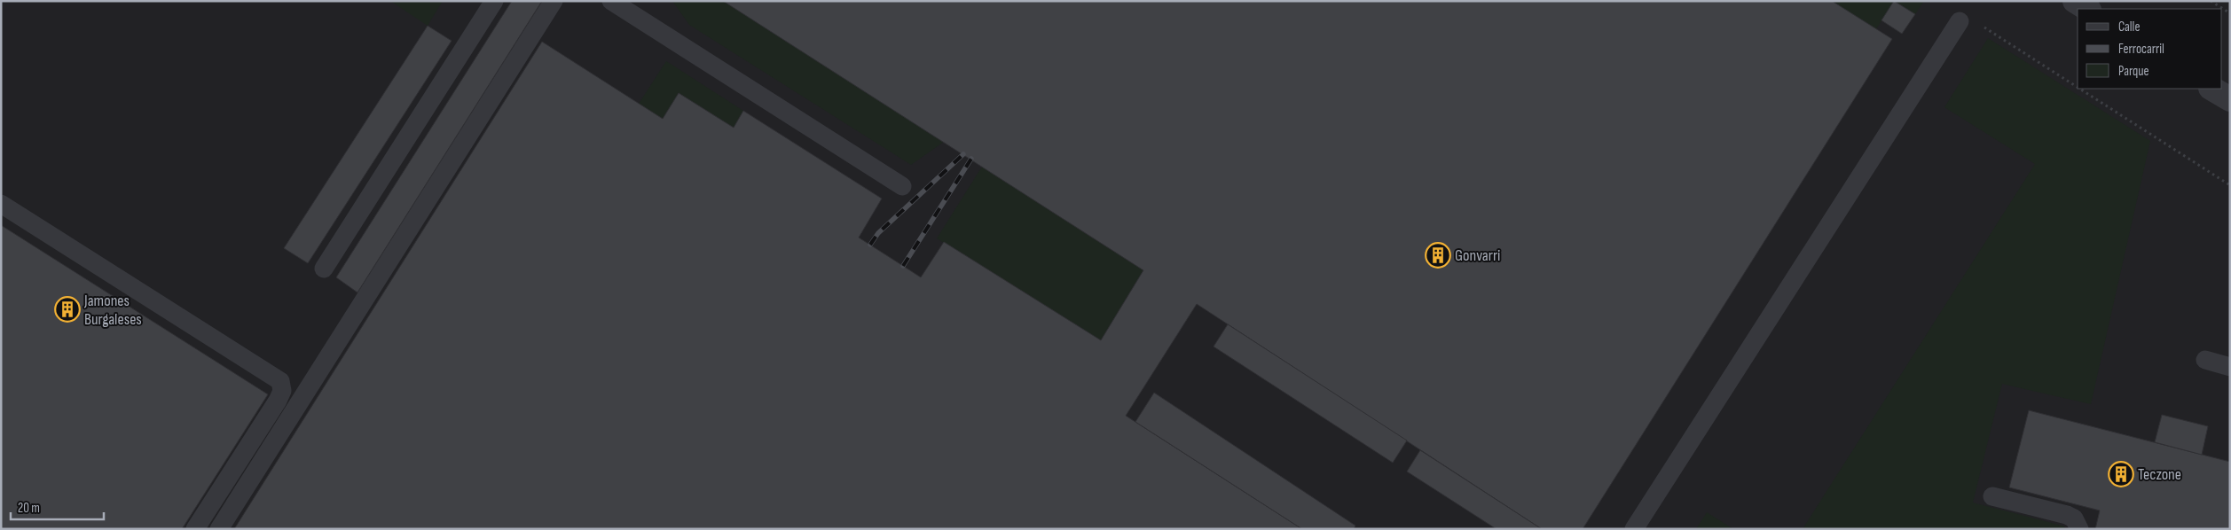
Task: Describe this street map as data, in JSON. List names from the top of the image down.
{
  "places": {
    "building": ["Gonvarri", "Jamones Burgaleses", "Teczone"]
  },
  "legend": ["Calle", "Ferrocarril", "Parque"],
  "scale_bar": "20 m"
}
